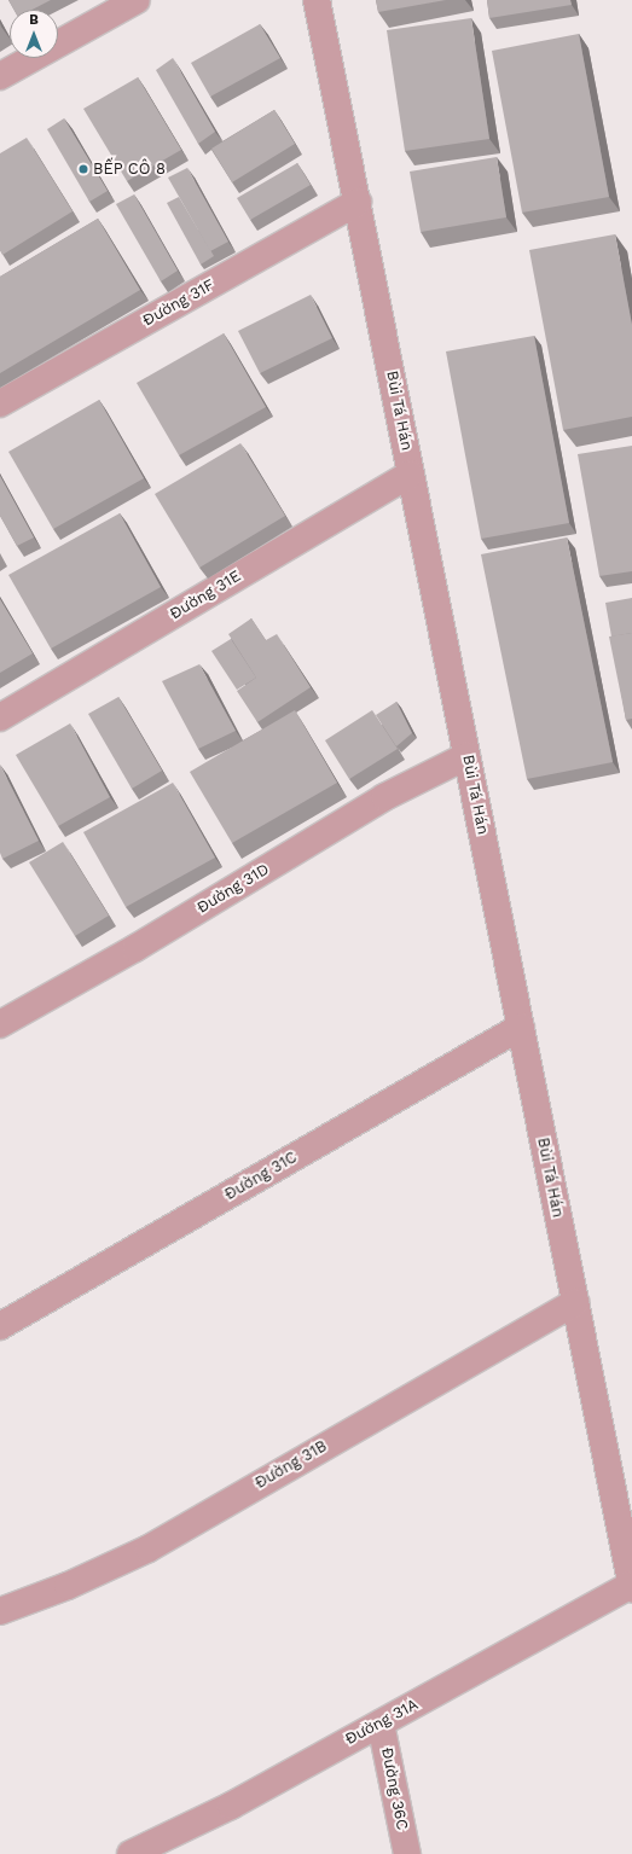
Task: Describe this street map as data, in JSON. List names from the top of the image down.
{
  "streets": {
    "street": [
      "Đường 31F",
      "Bùi Tá Hán",
      "Đường 31E",
      "Đường 31D",
      "Đường 31C",
      "Đường 31B",
      "Đường 31A",
      "Đường 36C"
    ]
  },
  "crossings": [
    ["Đường 31F", "Bùi Tá Hán"],
    ["Bùi Tá Hán", "Đường 31E"],
    ["Bùi Tá Hán", "Đường 31D"],
    ["Bùi Tá Hán", "Đường 31C"],
    ["Bùi Tá Hán", "Đường 31B"],
    ["Bùi Tá Hán", "Đường 31A"],
    ["Đường 31A", "Đường 36C"]
  ],
  "places": ["BẾP CÔ 8"],
  "north": "top"
}
